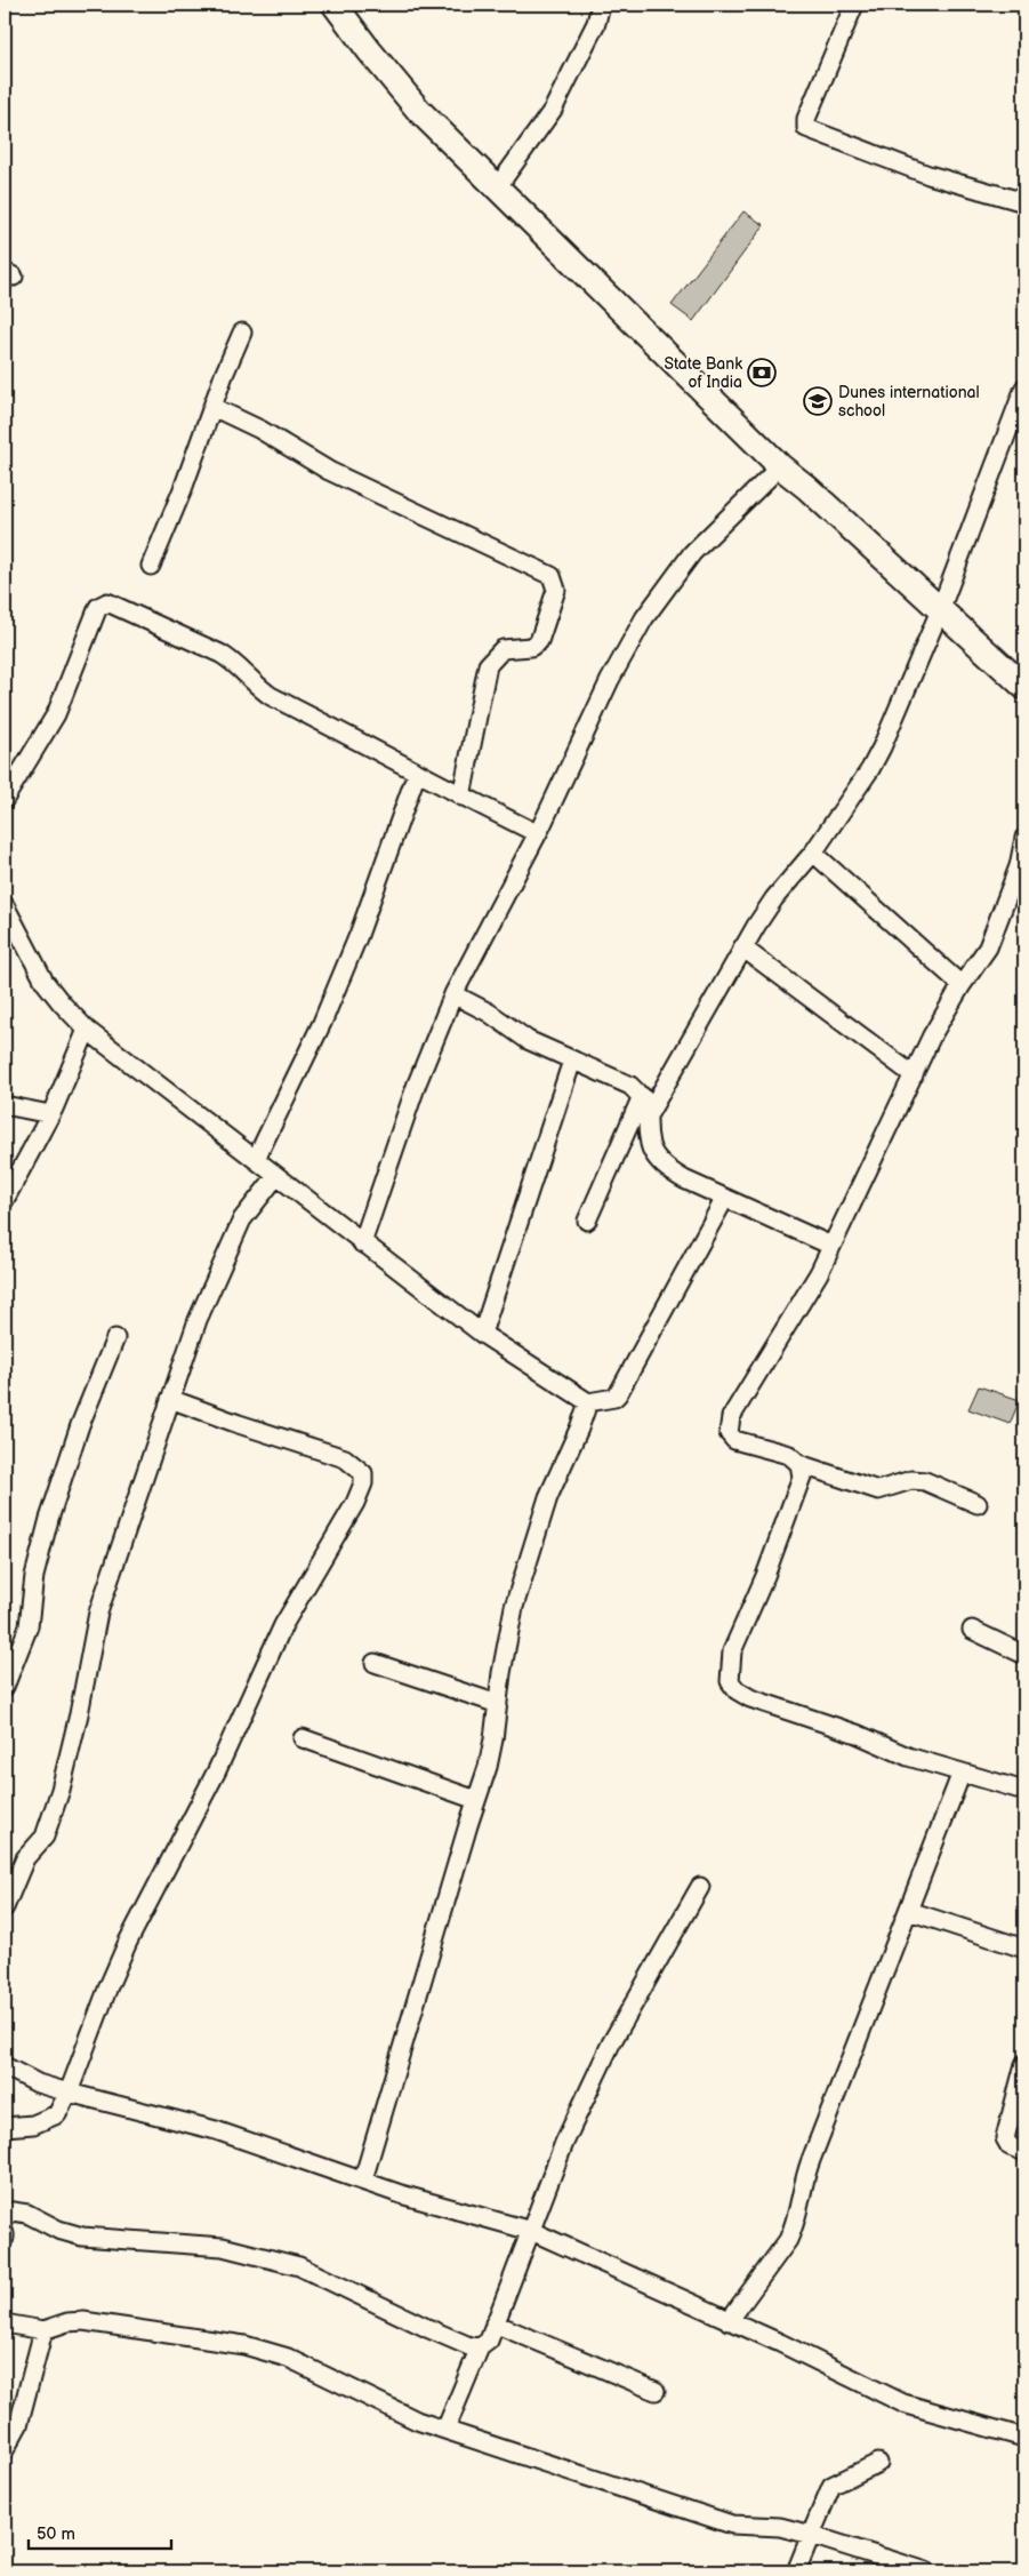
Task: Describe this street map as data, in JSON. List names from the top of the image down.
{
  "places": {
    "bank": ["State Bank of India"],
    "school or university": ["Dunes international school"]
  },
  "scale_bar": "50 m"
}
